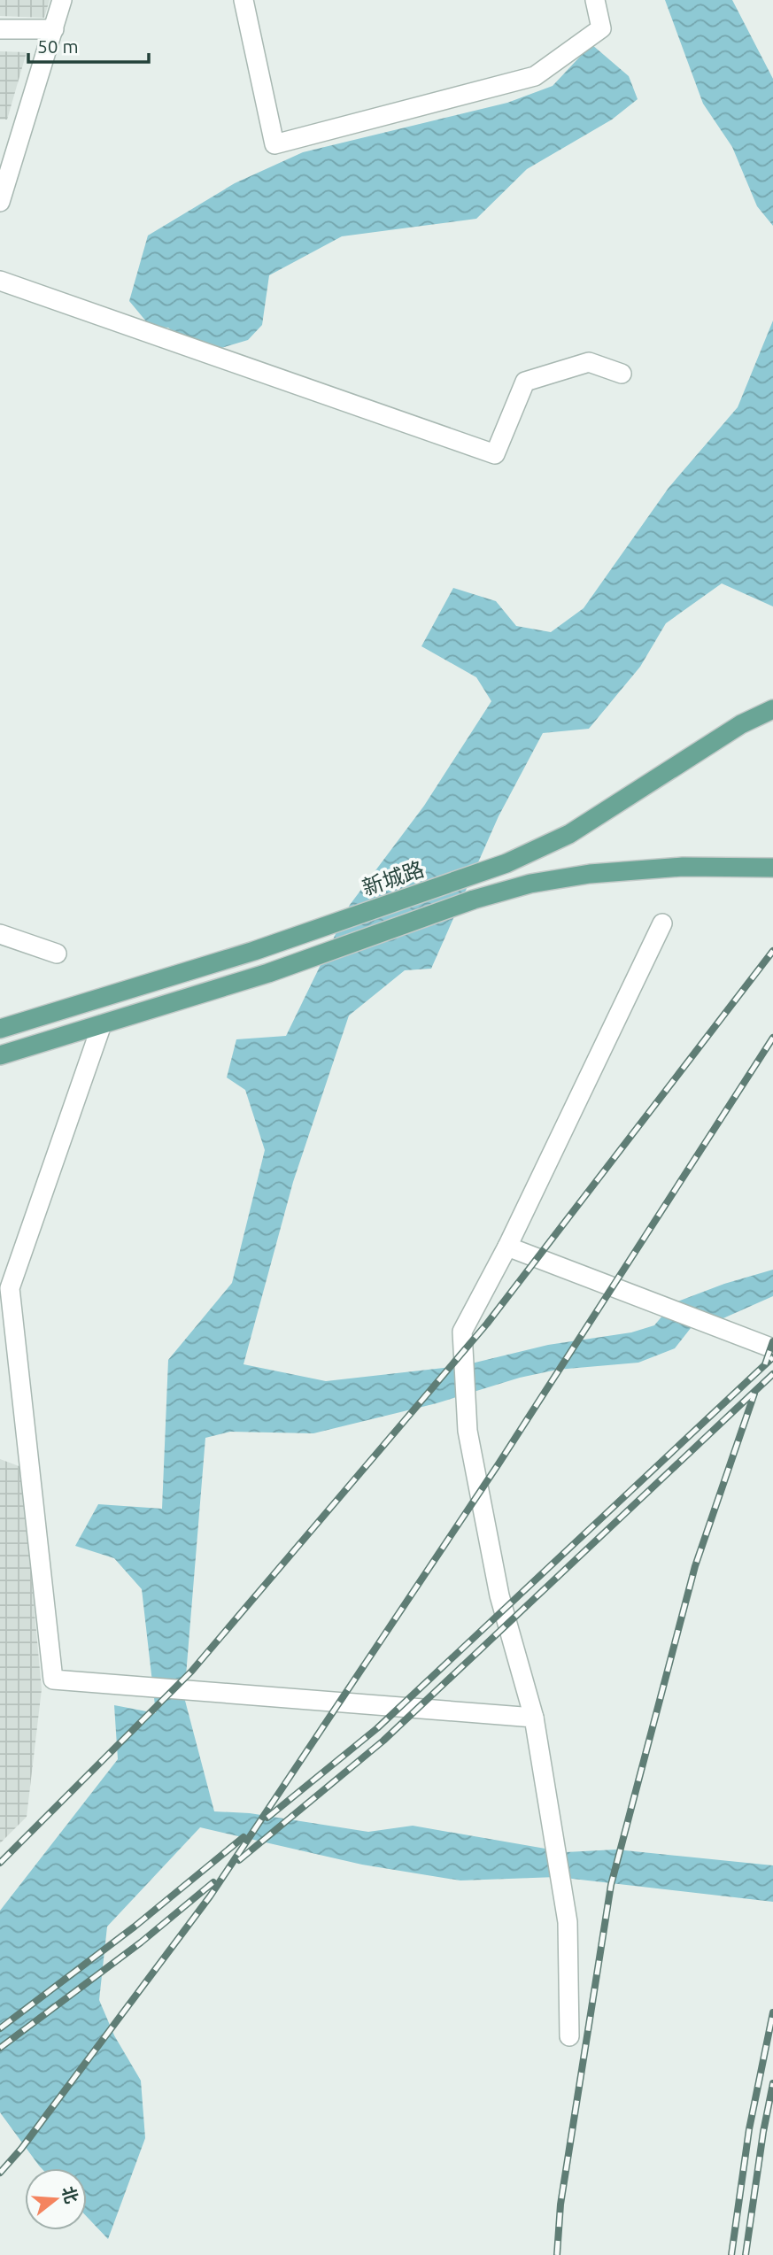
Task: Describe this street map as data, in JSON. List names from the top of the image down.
{
  "streets": {
    "main road": ["新城路"]
  },
  "scale_bar": "50 m",
  "north": "right"
}
